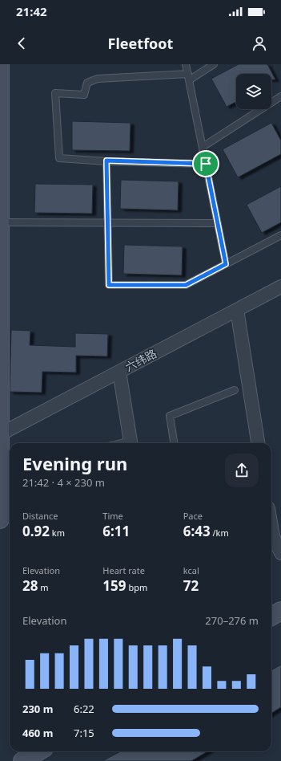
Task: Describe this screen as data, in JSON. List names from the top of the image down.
{
  "streets": {
    "street": ["六纬路"]
  },
  "page": {
    "status": "21:42",
    "header": "Fleetfoot",
    "heading": ["Evening run", "21:42 · 4 × 230 m"],
    "stats": [
      ["Distance", "0.92 km"],
      ["Time", "6:11"],
      ["Pace", "6:43 /km"],
      ["Elevation", "28 m"],
      ["Heart rate", "159 bpm"],
      ["kcal", "72"]
    ],
    "chart": ["Elevation", "270–276 m"],
    "list": [
      {
        "name": "230 m",
        "note": "6:22"
      },
      {
        "name": "460 m",
        "note": "7:15"
      }
    ]
  }
}
